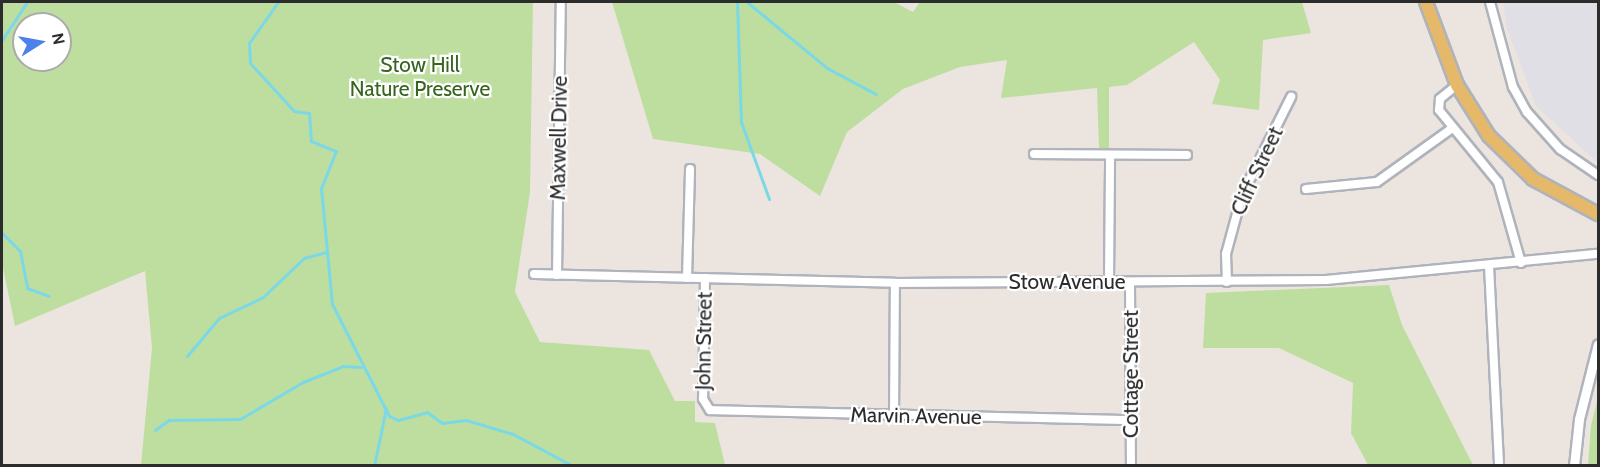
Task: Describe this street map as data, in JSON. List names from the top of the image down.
{
  "streets": {
    "street": [
      "Maxwell Drive",
      "Cliff Street",
      "Stow Avenue",
      "John Street",
      "Cottage Street",
      "Marvin Avenue"
    ]
  },
  "crossings": [
    ["Maxwell Drive", "Stow Avenue"],
    ["Cliff Street", "Stow Avenue"],
    ["Stow Avenue", "John Street"],
    ["Stow Avenue", "Cottage Street"],
    ["John Street", "Marvin Avenue"],
    ["Cottage Street", "Marvin Avenue"]
  ],
  "parks": ["Stow Hill Nature Preserve"],
  "north": "right"
}
